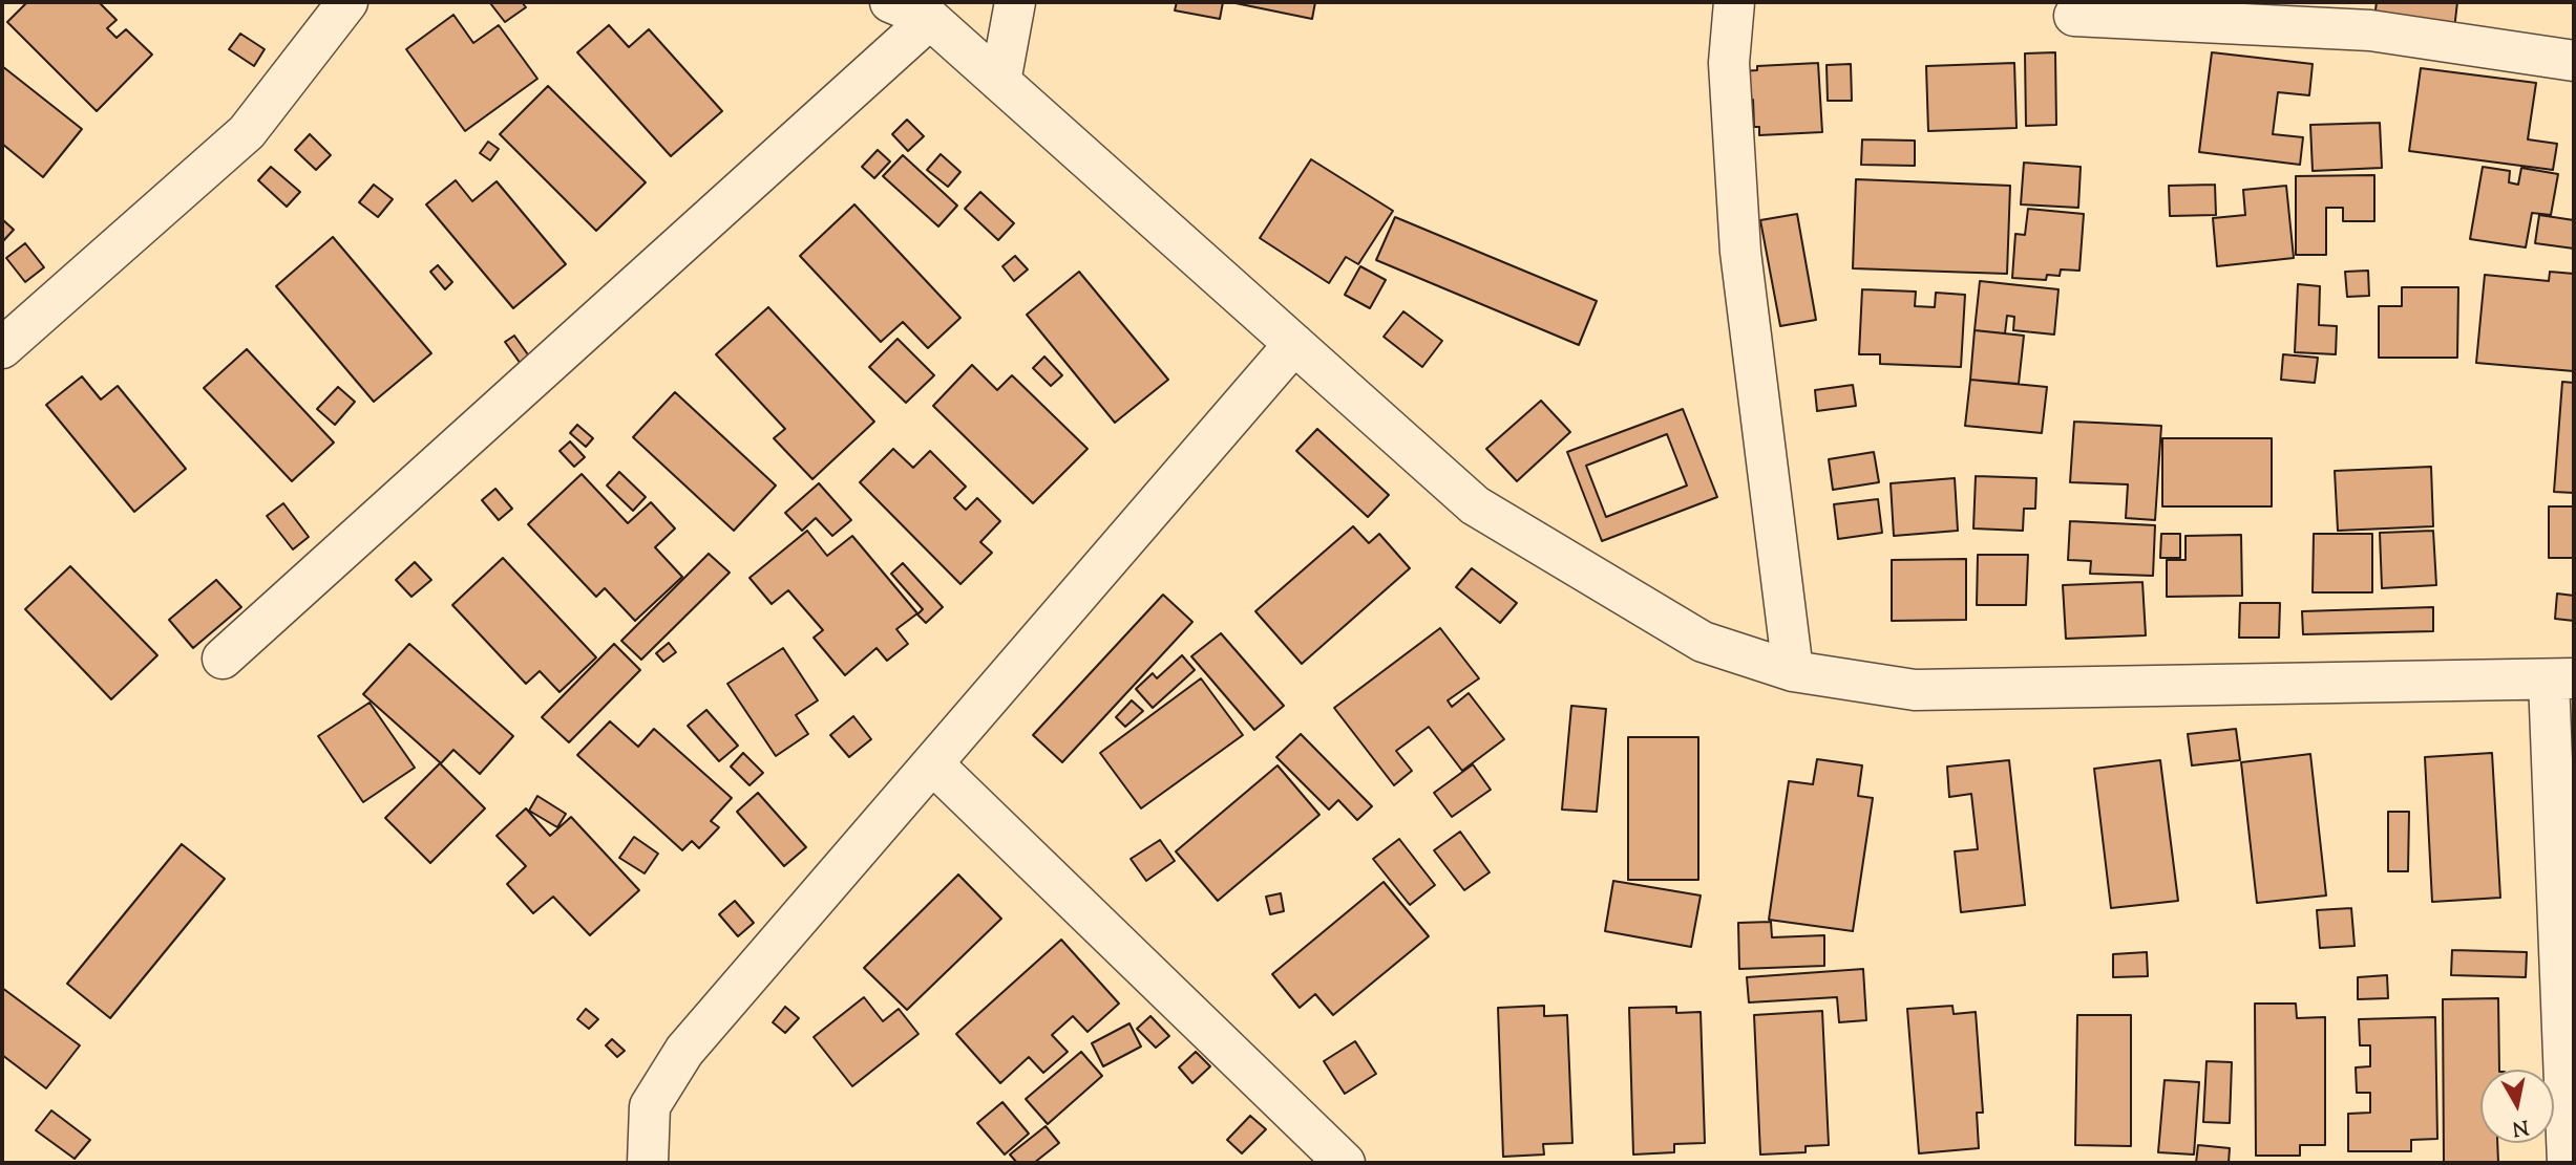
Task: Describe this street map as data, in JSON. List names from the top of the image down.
{
  "north": "bottom"
}
